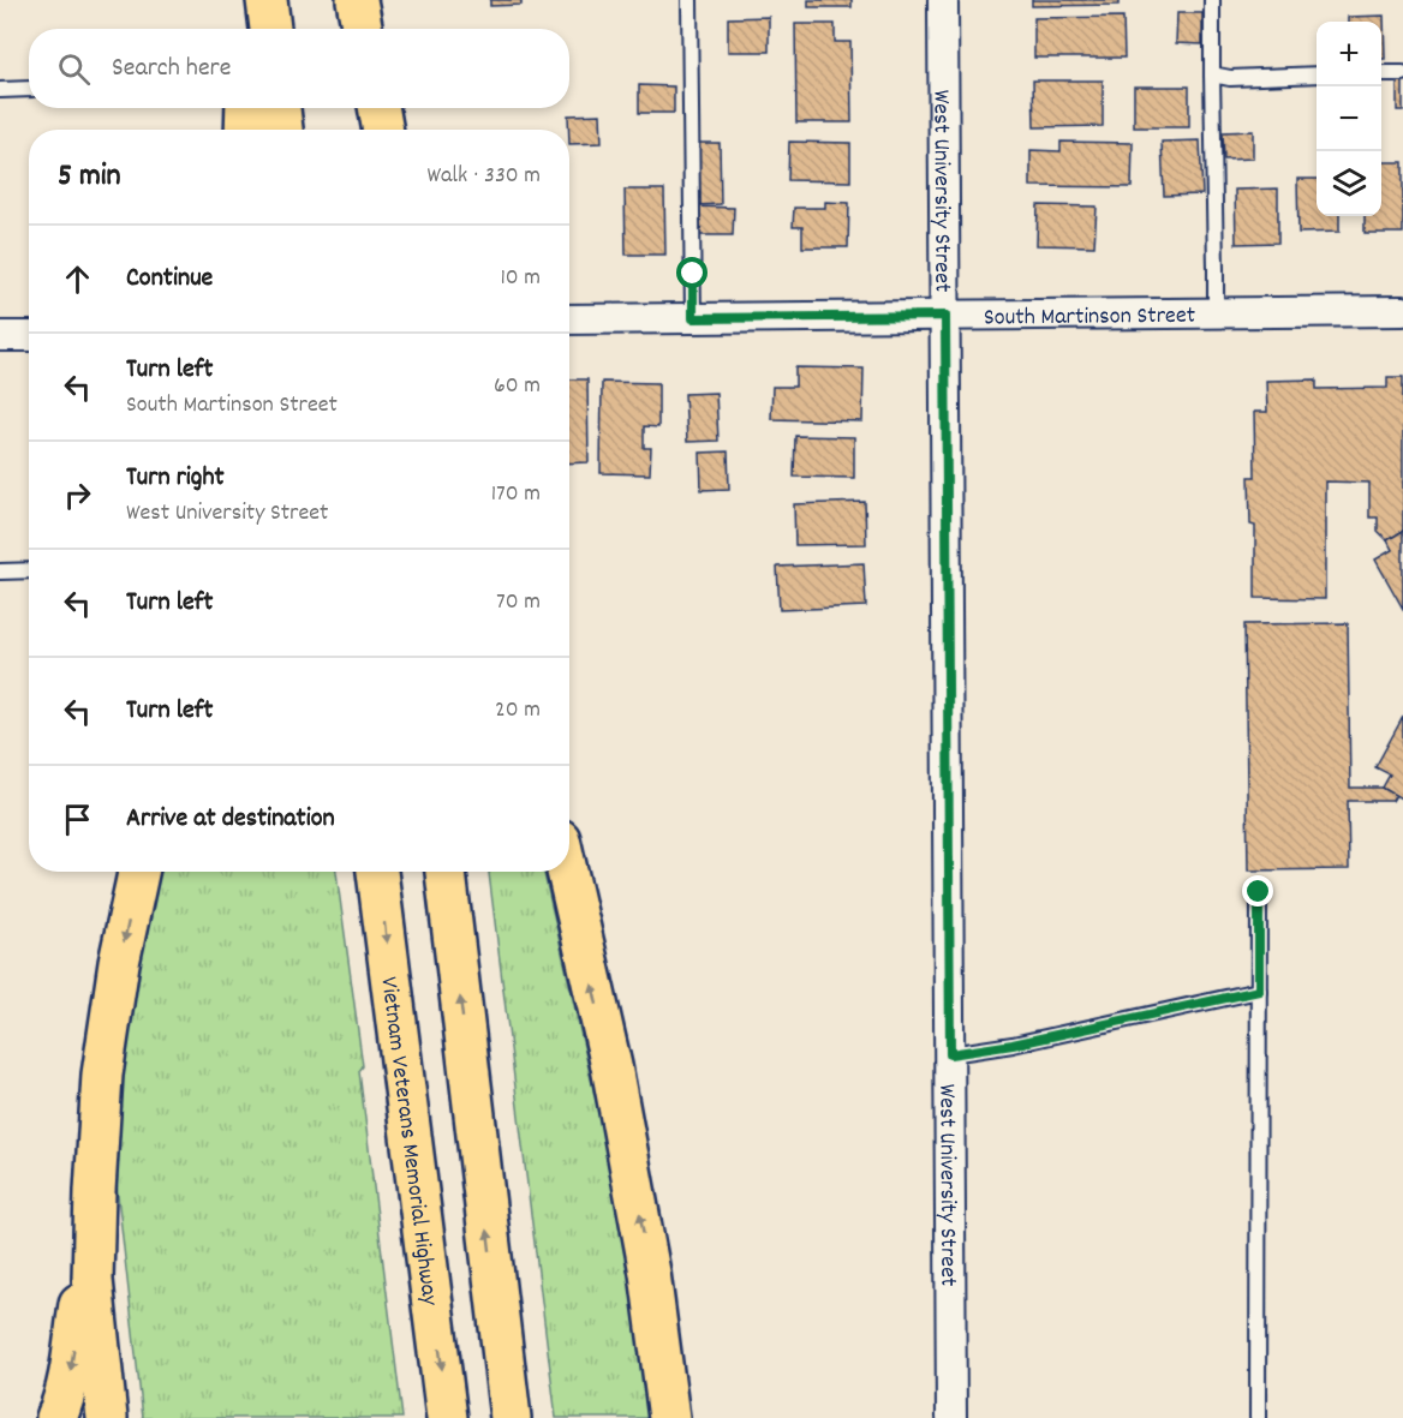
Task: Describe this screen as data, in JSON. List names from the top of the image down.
{
  "streets": {
    "highway": ["Vietnam Veterans Memorial Highway"],
    "street": ["West University Street", "South Martinson Street"]
  },
  "crossings": [
    ["West University Street", "South Martinson Street"]
  ],
  "page": {
    "map_buttons": ["+", "−"],
    "search": "Search here",
    "heading": ["5 min", "Walk · 330 m"],
    "list": [
      ["Continue", "10 m"],
      ["Turn left", "South Martinson Street", "60 m"],
      ["Turn right", "West University Street", "170 m"],
      ["Turn left", "70 m"],
      ["Turn left", "20 m"],
      "Arrive at destination"
    ]
  }
}
